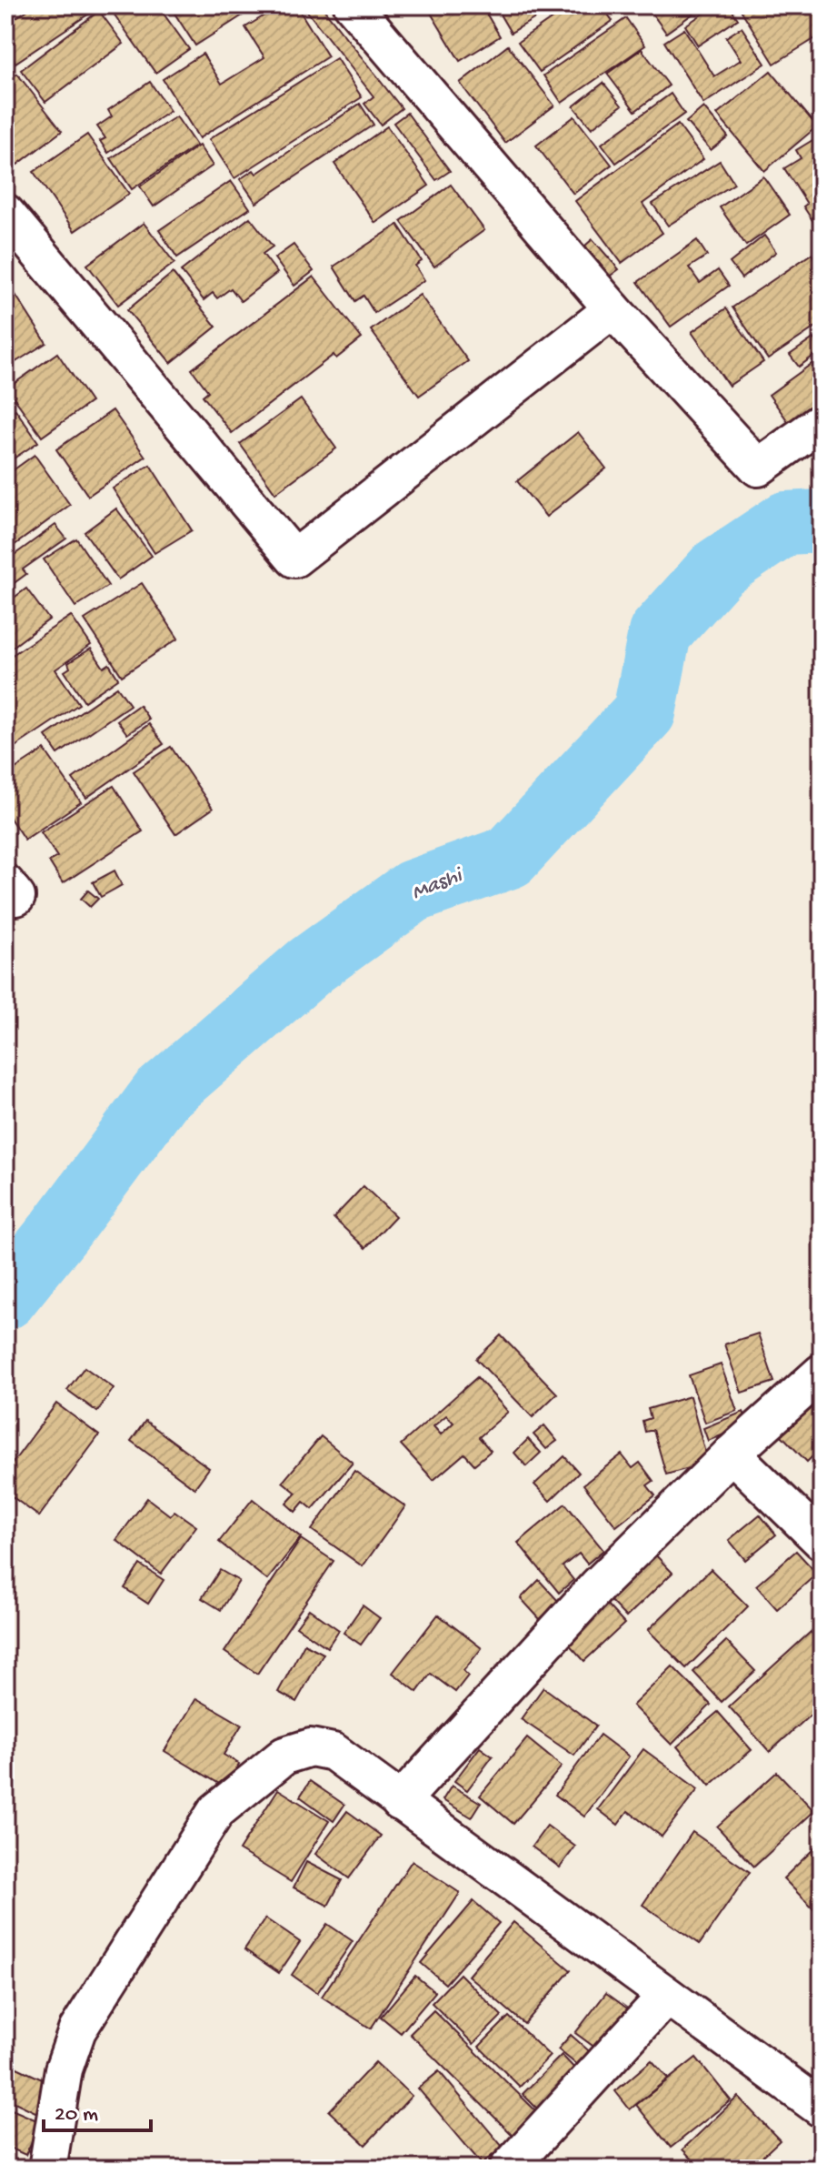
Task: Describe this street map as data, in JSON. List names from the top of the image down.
{
  "water": ["Mashi"],
  "scale_bar": "20 m"
}
